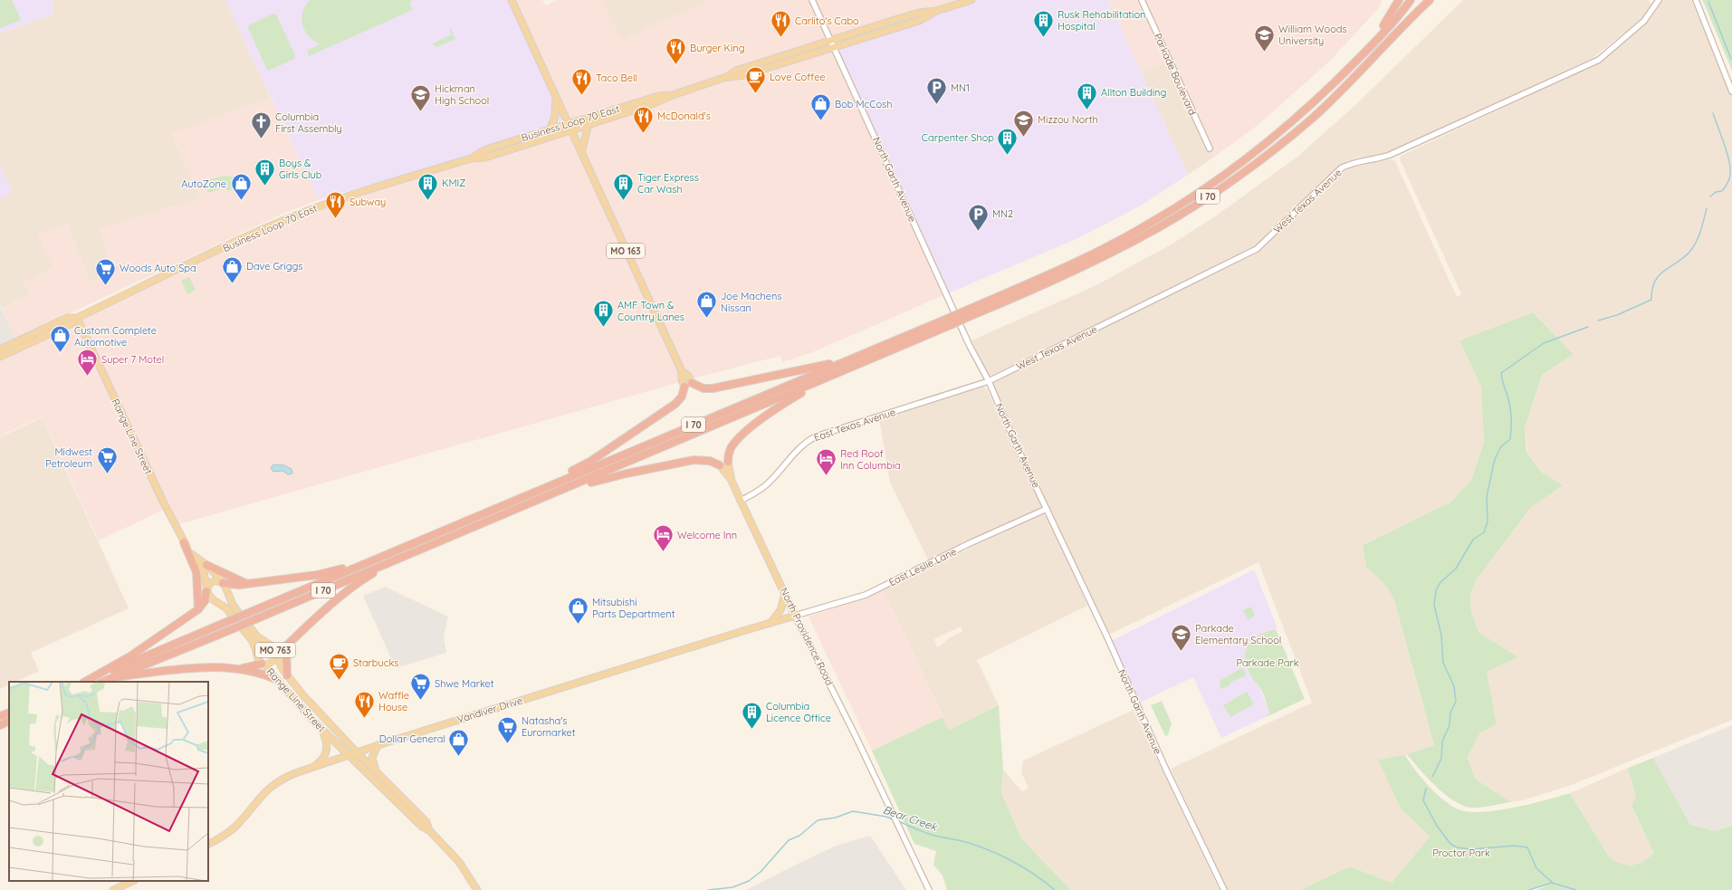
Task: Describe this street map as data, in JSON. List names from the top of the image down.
{
  "streets": {
    "highway": ["I 70"],
    "main road": [
      "Business Loop 70 East",
      "MO 163",
      "Range Line Street",
      "North Providence Road",
      "MO 763",
      "Vandiver Drive"
    ],
    "street": [
      "Parkade Boulevard",
      "North Garth Avenue",
      "West Texas Avenue",
      "East Texas Avenue",
      "East Leslie Lane"
    ]
  },
  "crossings": [
    ["Business Loop 70 East", "North Garth Avenue"],
    ["Business Loop 70 East", "MO 163"],
    ["Business Loop 70 East", "Range Line Street"],
    ["North Garth Avenue", "West Texas Avenue"],
    ["North Garth Avenue", "East Texas Avenue"],
    ["North Garth Avenue", "East Leslie Lane"],
    ["West Texas Avenue", "East Texas Avenue"],
    ["East Texas Avenue", "North Providence Road"],
    ["Range Line Street", "Vandiver Drive"],
    ["East Leslie Lane", "North Providence Road"],
    ["East Leslie Lane", "Vandiver Drive"],
    ["North Providence Road", "Vandiver Drive"]
  ],
  "water": ["Bear Creek"],
  "parks": ["Parkade Park", "Proctor Park"],
  "places": {
    "building": [
      "Rusk Rehabilitation Hospital",
      "Allton Building",
      "Carpenter Shop",
      "Boys & Girls Club",
      "KMIZ",
      "Tiger Express Car Wash",
      "AMF Town & Country Lanes",
      "Columbia Licence Office"
    ],
    "restaurant": [
      "Carlito's Cabo",
      "Burger King",
      "Taco Bell",
      "McDonald's",
      "Subway",
      "Waffle House"
    ],
    "school or university": [
      "William Woods University",
      "Hickman High School",
      "Mizzou North",
      "Parkade Elementary School"
    ],
    "cafe": ["Love Coffee", "Starbucks"],
    "parking": ["MN1", "MN2"],
    "shop": [
      "Bob McCosh",
      "AutoZone",
      "Dave Griggs",
      "Joe Machens Nissan",
      "Custom Complete Automotive",
      "Mitsubishi Parts Department",
      "Dollar General"
    ],
    "church": ["Columbia First Assembly"],
    "supermarket": [
      "Woods Auto Spa",
      "Midwest Petroleum",
      "Shwe Market",
      "Natasha's Euromarket"
    ],
    "hotel": ["Super 7 Motel", "Red Roof Inn Columbia", "Welcome Inn"]
  }
}
